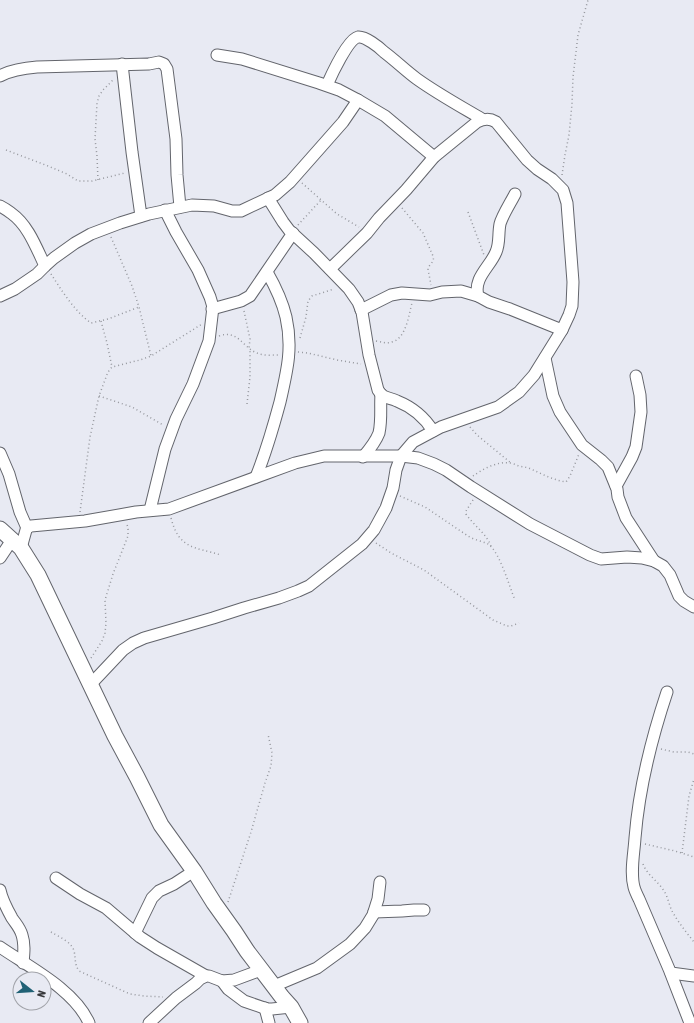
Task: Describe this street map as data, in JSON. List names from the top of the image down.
{
  "north": "right"
}
